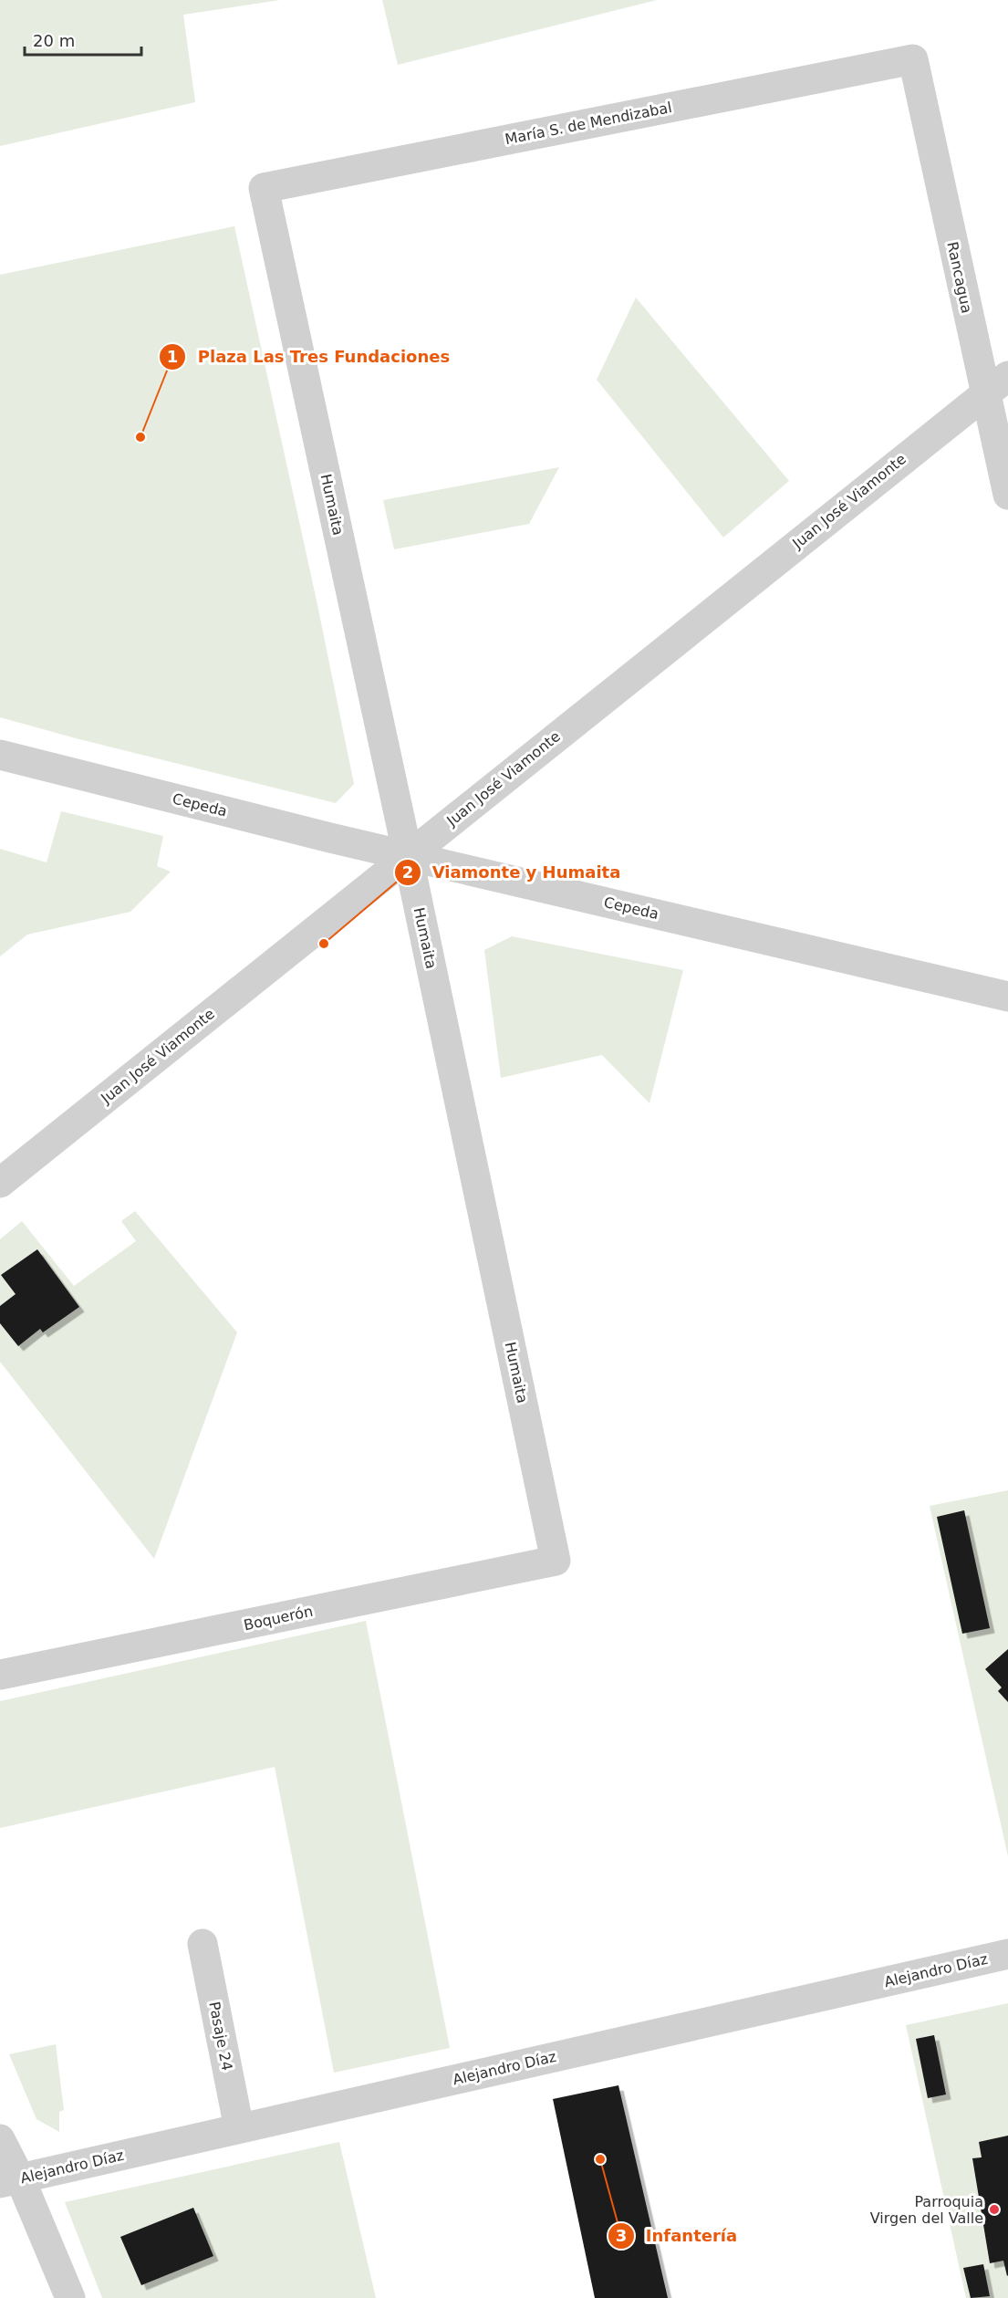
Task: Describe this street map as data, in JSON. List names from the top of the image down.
{
  "streets": {
    "street": [
      "María S. de Mendizabal",
      "Rancagua",
      "Juan José Viamonte",
      "Humaita",
      "Cepeda",
      "Boquerón",
      "Alejandro Díaz",
      "Pasaje 24"
    ]
  },
  "crossings": [
    ["María S. de Mendizabal", "Rancagua"],
    ["María S. de Mendizabal", "Humaita"],
    ["Rancagua", "Juan José Viamonte"],
    ["Juan José Viamonte", "Humaita"],
    ["Juan José Viamonte", "Cepeda"],
    ["Humaita", "Cepeda"],
    ["Humaita", "Boquerón"],
    ["Alejandro Díaz", "Pasaje 24"]
  ],
  "places": [
    "Plaza Las Tres Fundaciones",
    "Viamonte y Humaita",
    "Infantería",
    "Parroquia Virgen del Valle"
  ],
  "scale_bar": "20 m"
}
